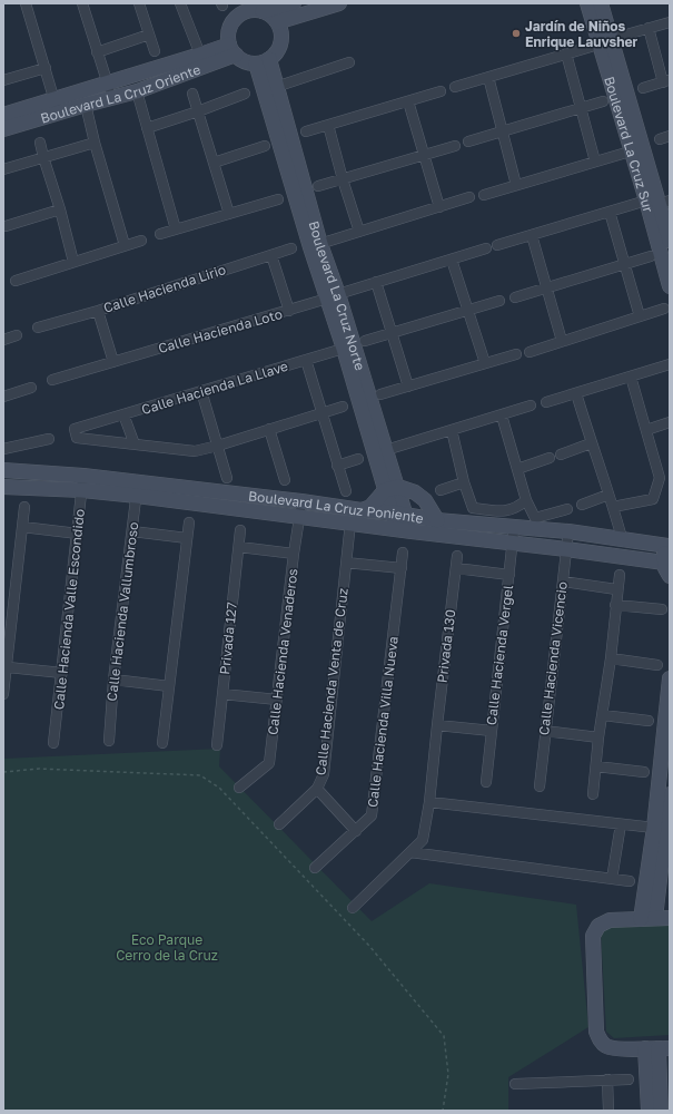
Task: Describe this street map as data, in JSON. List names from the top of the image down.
{
  "streets": {
    "street": [
      "Boulevard La Cruz Oriente",
      "Boulevard La Cruz Sur",
      "Calle Hacienda Lirio",
      "Boulevard La Cruz Norte",
      "Calle Hacienda Loto",
      "Calle Hacienda La Llave",
      "Boulevard La Cruz Poniente",
      "Calle Hacienda Valle Escondido",
      "Calle Hacienda Vallumbroso",
      "Privada 127",
      "Privada 130",
      "Calle Hacienda Venaderos",
      "Calle Hacienda Vergel",
      "Calle Hacienda Vicencio",
      "Calle Hacienda Venta de Cruz",
      "Calle Hacienda Villa Nueva"
    ]
  },
  "crossings": [
    ["Boulevard La Cruz Oriente", "Boulevard La Cruz Norte"],
    ["Boulevard La Cruz Norte", "Calle Hacienda Loto"],
    ["Boulevard La Cruz Norte", "Calle Hacienda La Llave"],
    ["Boulevard La Cruz Norte", "Boulevard La Cruz Poniente"],
    ["Boulevard La Cruz Poniente", "Calle Hacienda Valle Escondido"],
    ["Boulevard La Cruz Poniente", "Calle Hacienda Vallumbroso"],
    ["Boulevard La Cruz Poniente", "Calle Hacienda Venaderos"],
    ["Boulevard La Cruz Poniente", "Calle Hacienda Vergel"],
    ["Boulevard La Cruz Poniente", "Calle Hacienda Vicencio"],
    ["Boulevard La Cruz Poniente", "Calle Hacienda Venta de Cruz"]
  ],
  "parks": ["Eco Parque Cerro de la Cruz"],
  "places": ["Jardín de Niños Enrique Lauvsher"]
}
